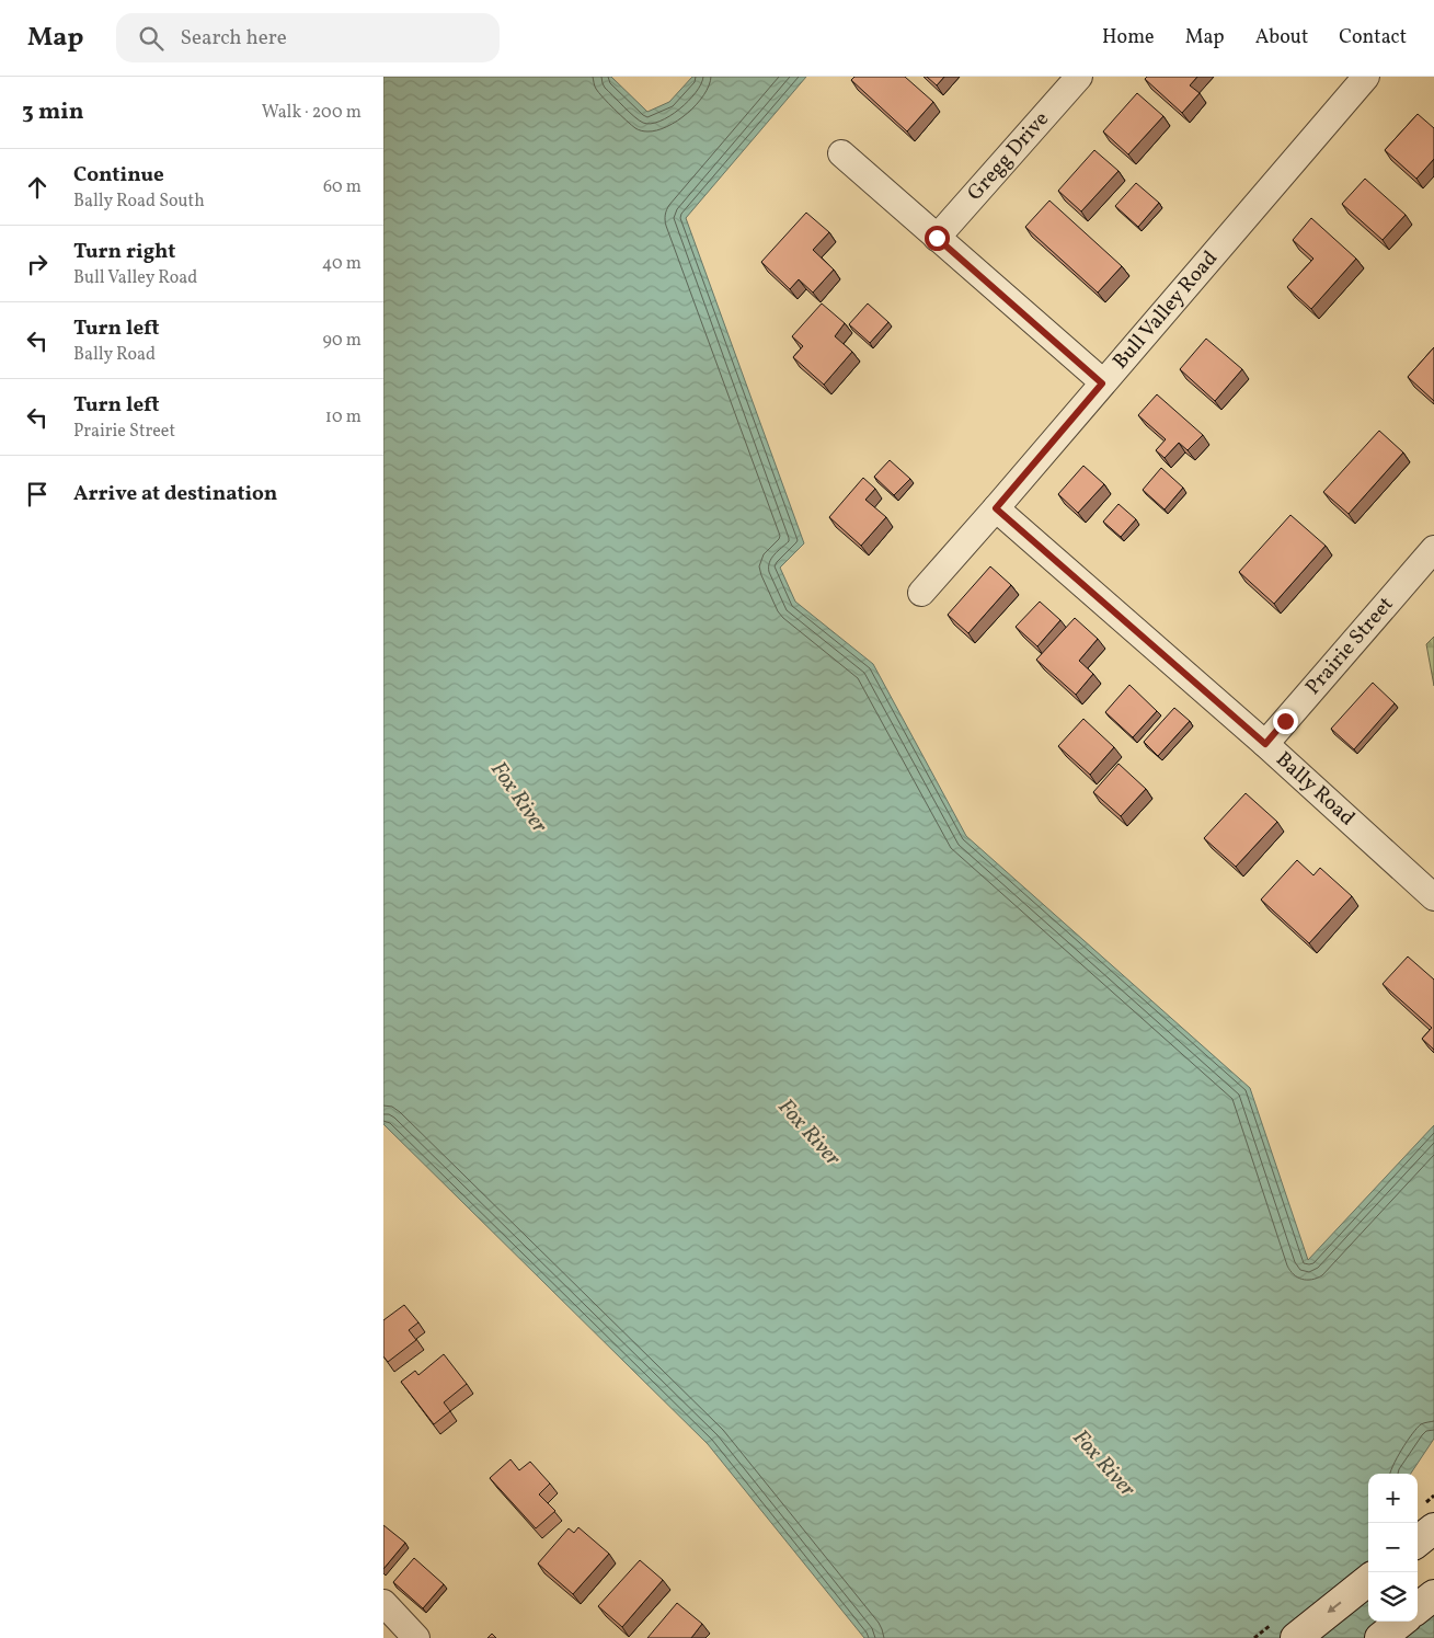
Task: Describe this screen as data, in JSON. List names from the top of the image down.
{
  "streets": {
    "street": [
      "Gregg Drive",
      "Bull Valley Road",
      "Prairie Street",
      "Bally Road"
    ]
  },
  "crossings": [
    ["Bull Valley Road", "Bally Road"],
    ["Prairie Street", "Bally Road"]
  ],
  "water": ["Fox River"],
  "page": {
    "header": "Map",
    "search": "Search here",
    "nav": [
      "Home",
      "Map",
      "About",
      "Contact"
    ],
    "heading": ["3 min", "Walk · 200 m"],
    "list": [
      ["Continue", "Bally Road South", "60 m"],
      ["Turn right", "Bull Valley Road", "40 m"],
      ["Turn left", "Bally Road", "90 m"],
      ["Turn left", "Prairie Street", "10 m"],
      "Arrive at destination"
    ],
    "map_buttons": ["+", "−"]
  }
}
